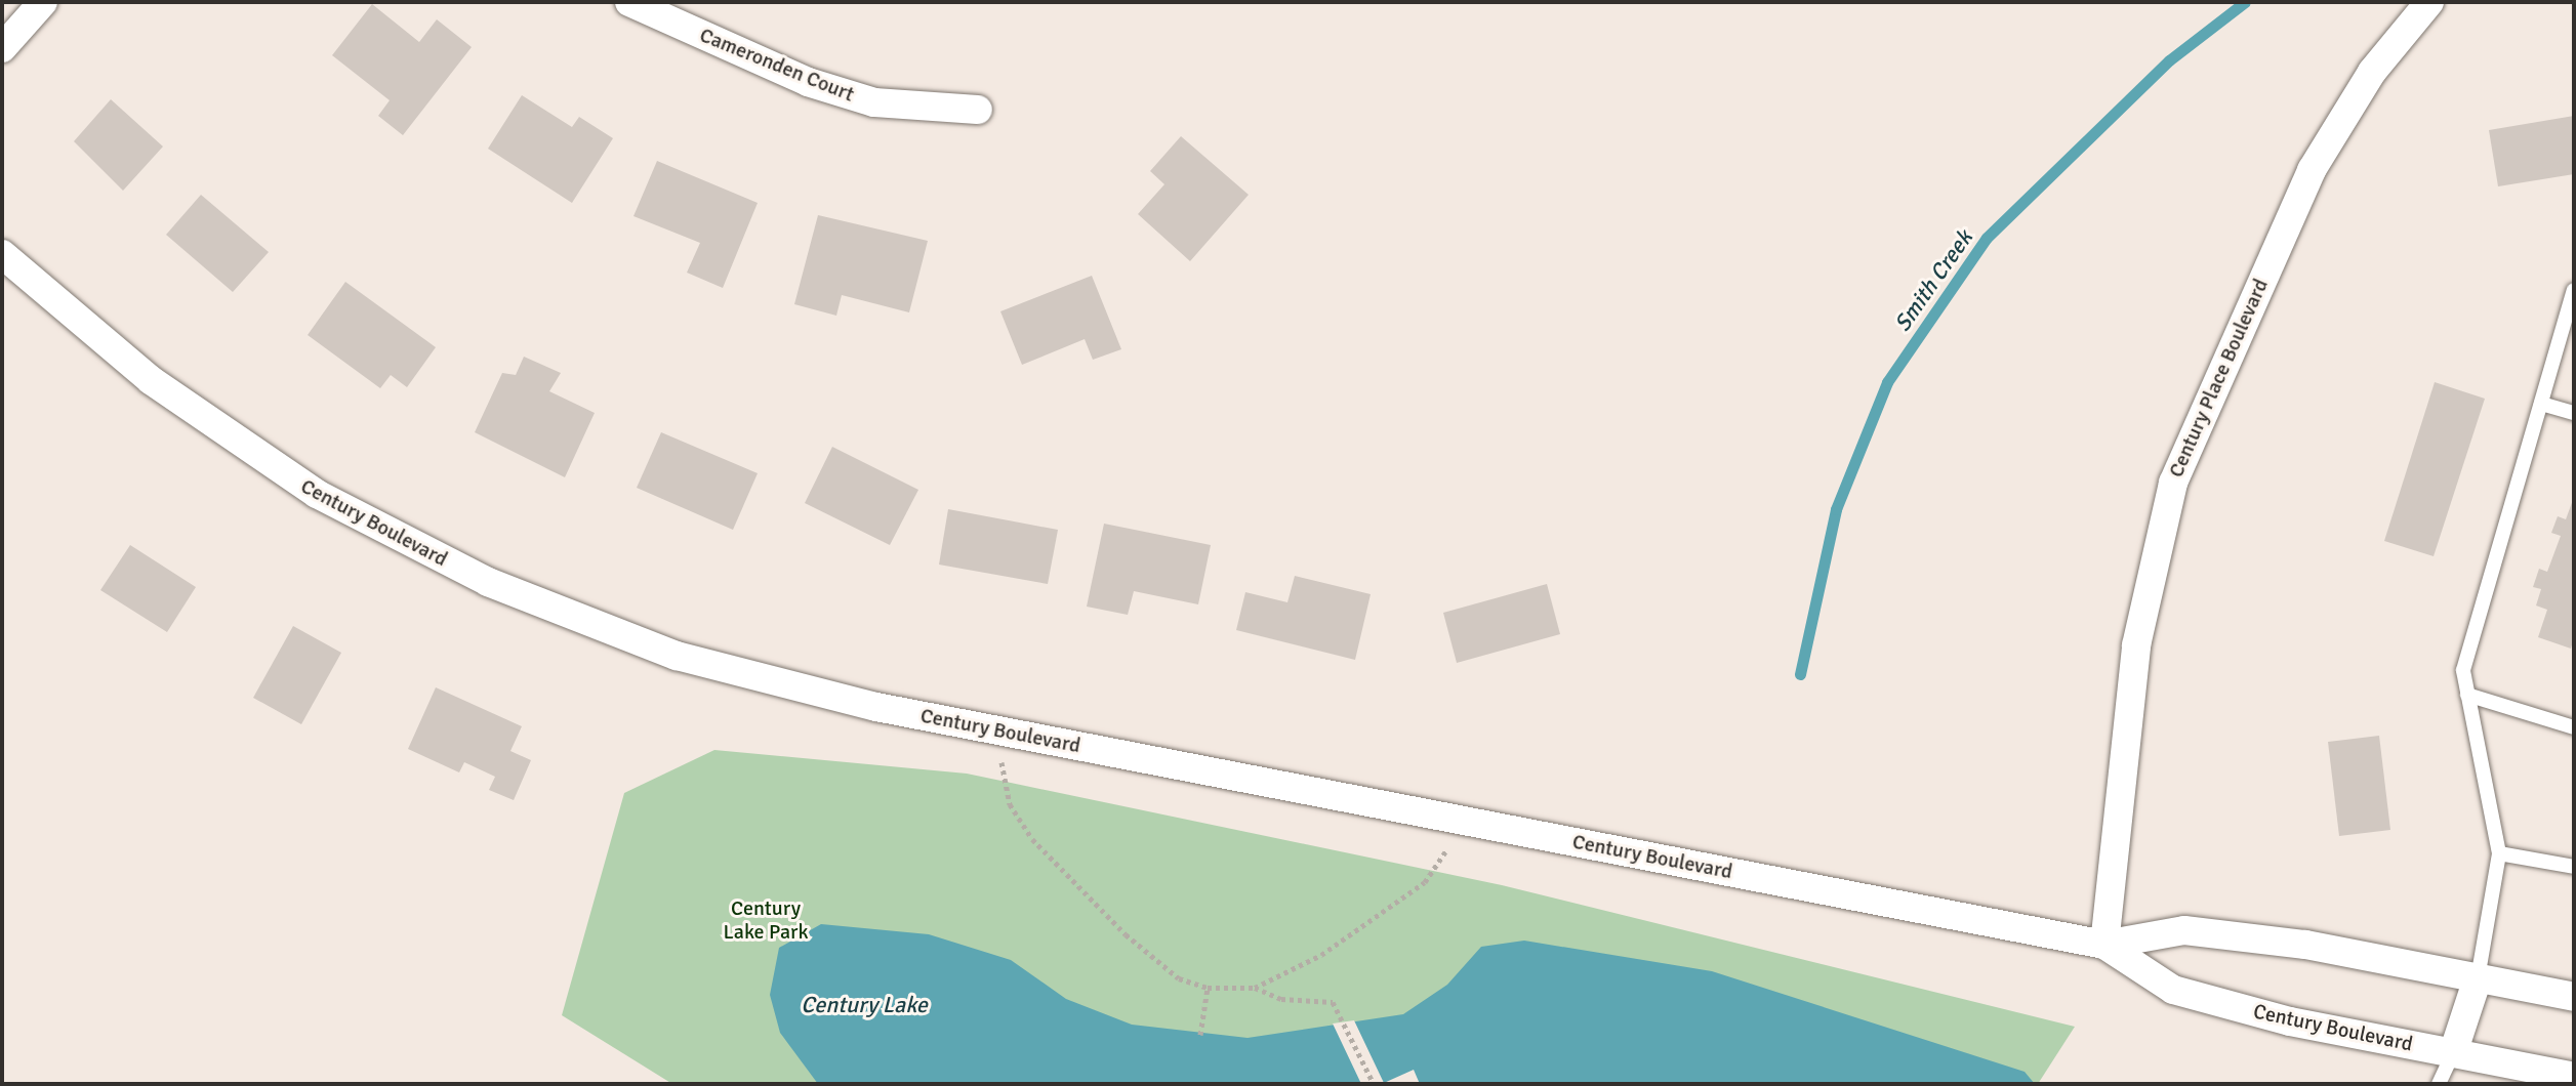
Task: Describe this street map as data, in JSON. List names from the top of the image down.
{
  "streets": {
    "street": ["Cameronden Court", "Century Place Boulevard", "Century Boulevard"]
  },
  "crossings": [
    ["Century Place Boulevard", "Century Boulevard"]
  ],
  "water": ["Smith Creek", "Century Lake"],
  "parks": ["Century Lake Park"]
}
